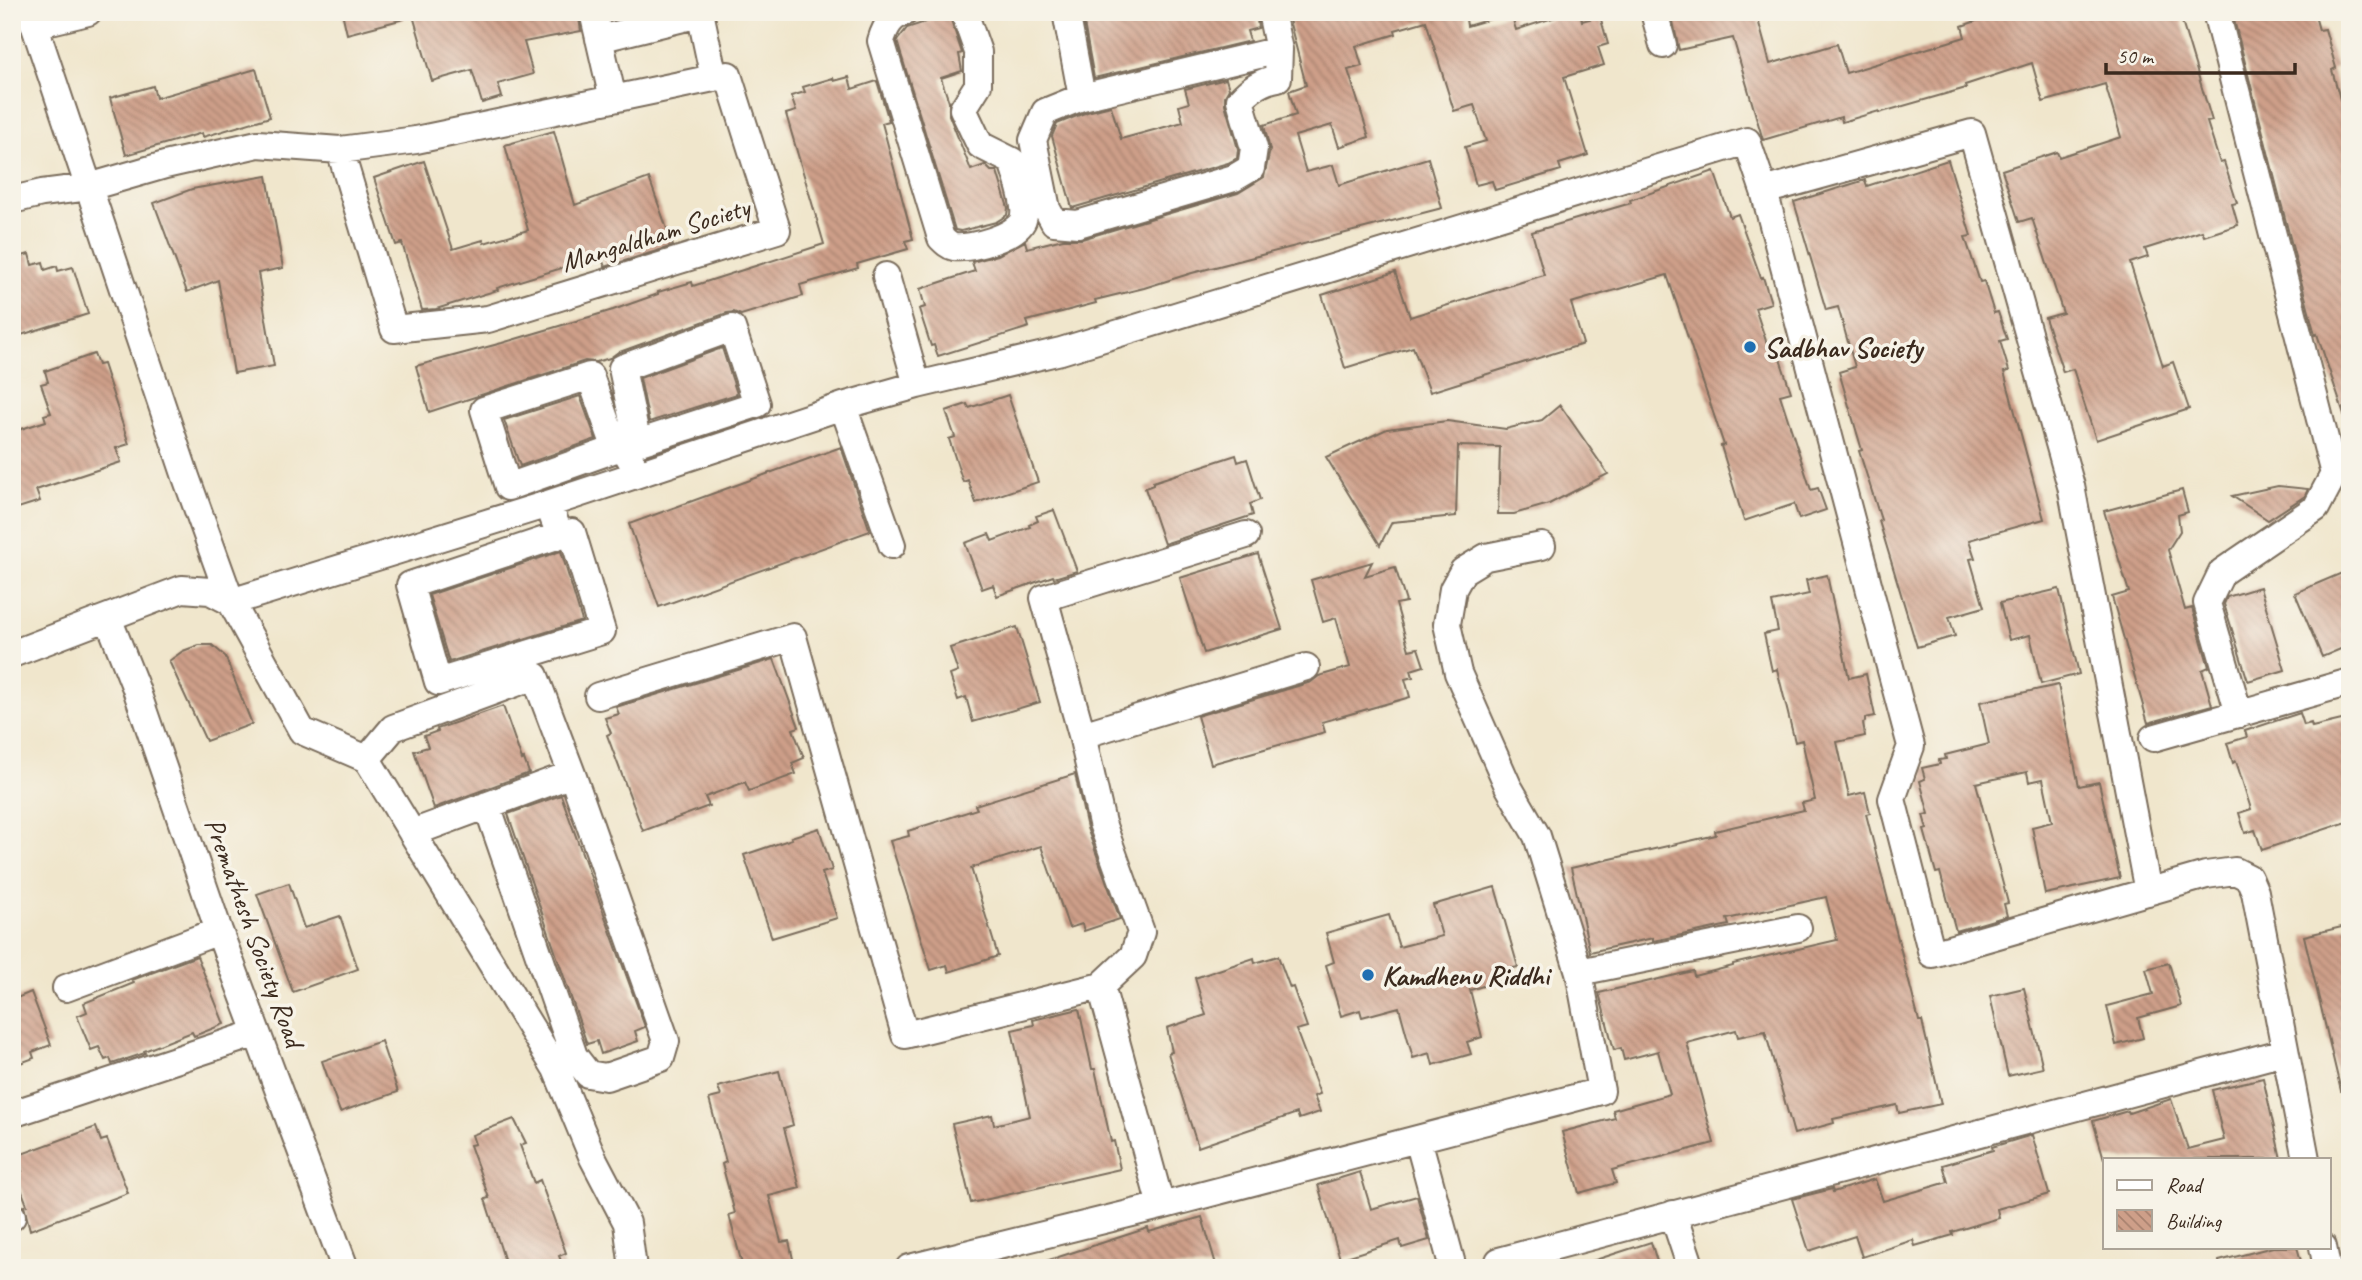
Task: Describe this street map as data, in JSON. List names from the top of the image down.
{
  "streets": {
    "street": ["Mangaldham Society", "Premathesh Society Road"]
  },
  "places": ["Sadbhav Society", "Kamdhenu Riddhi"],
  "legend": ["Road", "Building"],
  "scale_bar": "50 m"
}
